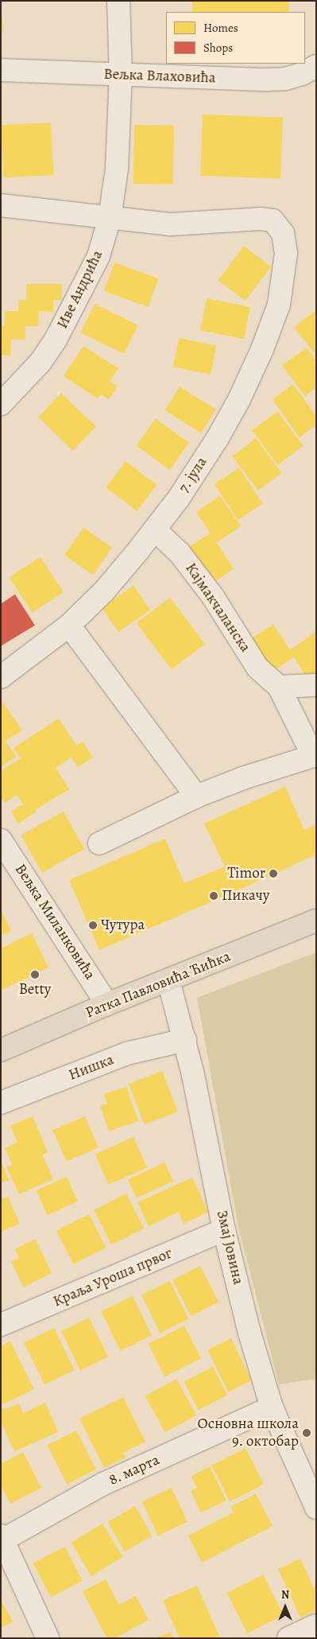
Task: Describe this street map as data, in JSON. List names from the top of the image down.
{
  "streets": {
    "main road": ["Ратка Павловића Ћићка"],
    "street": [
      "Вељка Влаховића",
      "Иве Андрића",
      "7. јула",
      "Кајмакчаланска",
      "Вељка Миланковића",
      "Нишка",
      "Змај Јовина",
      "Краља Уроша првог",
      "8. марта"
    ]
  },
  "crossings": [
    ["Вељка Влаховића", "Иве Андрића"],
    ["Иве Андрића", "7. јула"],
    ["7. јула", "Кајмакчаланска"],
    ["Вељка Миланковића", "Ратка Павловића Ћићка"],
    ["Ратка Павловића Ћићка", "Змај Јовина"],
    ["Нишка", "Змај Јовина"],
    ["Змај Јовина", "Краља Уроша првог"],
    ["Змај Јовина", "8. марта"]
  ],
  "places": [
    "Timor",
    "Пикачу",
    "Чутура",
    "Betty",
    "Основна школа 9. октобар"
  ],
  "legend": ["Homes", "Shops"],
  "north": "top"
}
